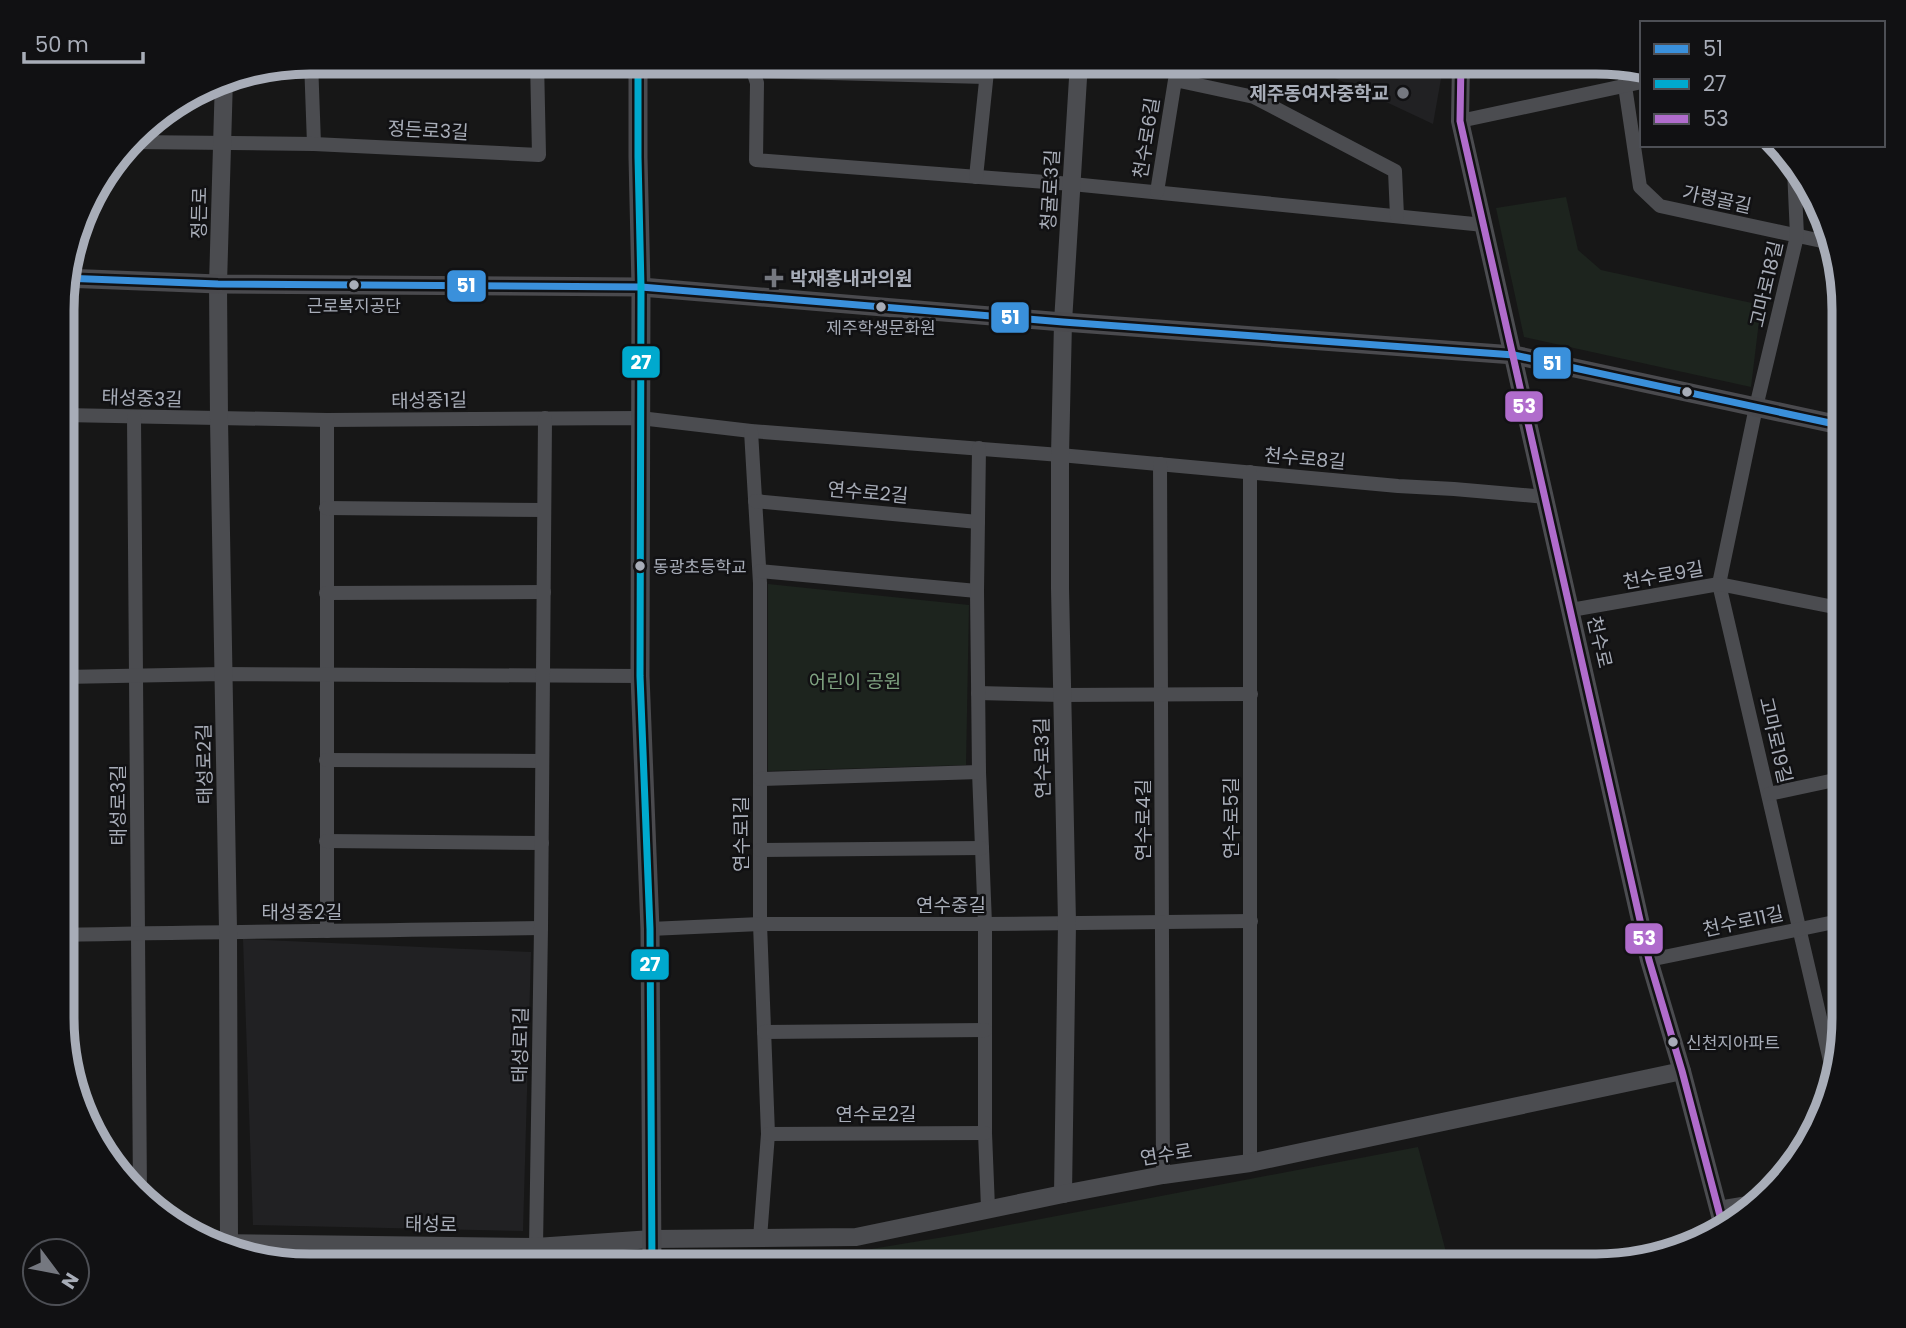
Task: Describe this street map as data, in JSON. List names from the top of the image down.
{
  "streets": {
    "street": [
      "정든로3길",
      "천수로6길",
      "청귤로3길",
      "가령골길",
      "정든로",
      "고마로18길",
      "태성중3길",
      "태성중1길",
      "천수로8길",
      "연수로2길",
      "천수로9길",
      "천수로",
      "고마로19길",
      "연수로3길",
      "태성로2길",
      "태성로3길",
      "연수로5길",
      "연수로4길",
      "연수로1길",
      "연수중길",
      "태성중2길",
      "천수로11길",
      "태성로1길",
      "연수로",
      "태성로"
    ]
  },
  "crossings": [
    ["정든로3길", "정든로"],
    ["천수로6길", "청귤로3길"],
    ["천수로6길", "천수로"],
    ["청귤로3길", "연수로3길"],
    ["가령골길", "고마로18길"],
    ["정든로", "태성로2길"],
    ["고마로18길", "고마로19길"],
    ["태성중3길", "태성중1길"],
    ["태성중3길", "태성로2길"],
    ["태성중3길", "태성로3길"],
    ["태성중1길", "태성로2길"],
    ["태성중1길", "태성로1길"],
    ["천수로8길", "천수로"],
    ["천수로8길", "연수로3길"],
    ["천수로8길", "연수로5길"],
    ["천수로8길", "연수로4길"],
    ["연수로2길", "연수로1길"],
    ["천수로9길", "천수로"],
    ["천수로9길", "고마로19길"],
    ["천수로", "천수로11길"],
    ["천수로", "연수로"],
    ["고마로19길", "천수로11길"],
    ["연수로3길", "연수중길"],
    ["연수로3길", "연수로"],
    ["태성로2길", "태성중2길"],
    ["태성로3길", "태성중2길"],
    ["연수로5길", "연수중길"],
    ["연수로5길", "연수로"],
    ["연수로4길", "연수중길"],
    ["연수로4길", "연수로"],
    ["연수로1길", "연수중길"],
    ["연수로1길", "연수로"],
    ["태성중2길", "태성로1길"],
    ["태성로1길", "태성로"],
    ["연수로", "태성로"]
  ],
  "parks": ["어린이 공원"],
  "places": {
    "other": [
      "제주동여자중학교",
      "근로복지공단",
      "제주학생문화원",
      "동광초등학교",
      "신천지아파트"
    ],
    "health": ["박재홍내과의원"]
  },
  "lines": ["transit line 27", "transit line 53", "transit line 51"],
  "legend": ["51", "27", "53"],
  "scale_bar": "50 m",
  "north": "bottom right"
}
